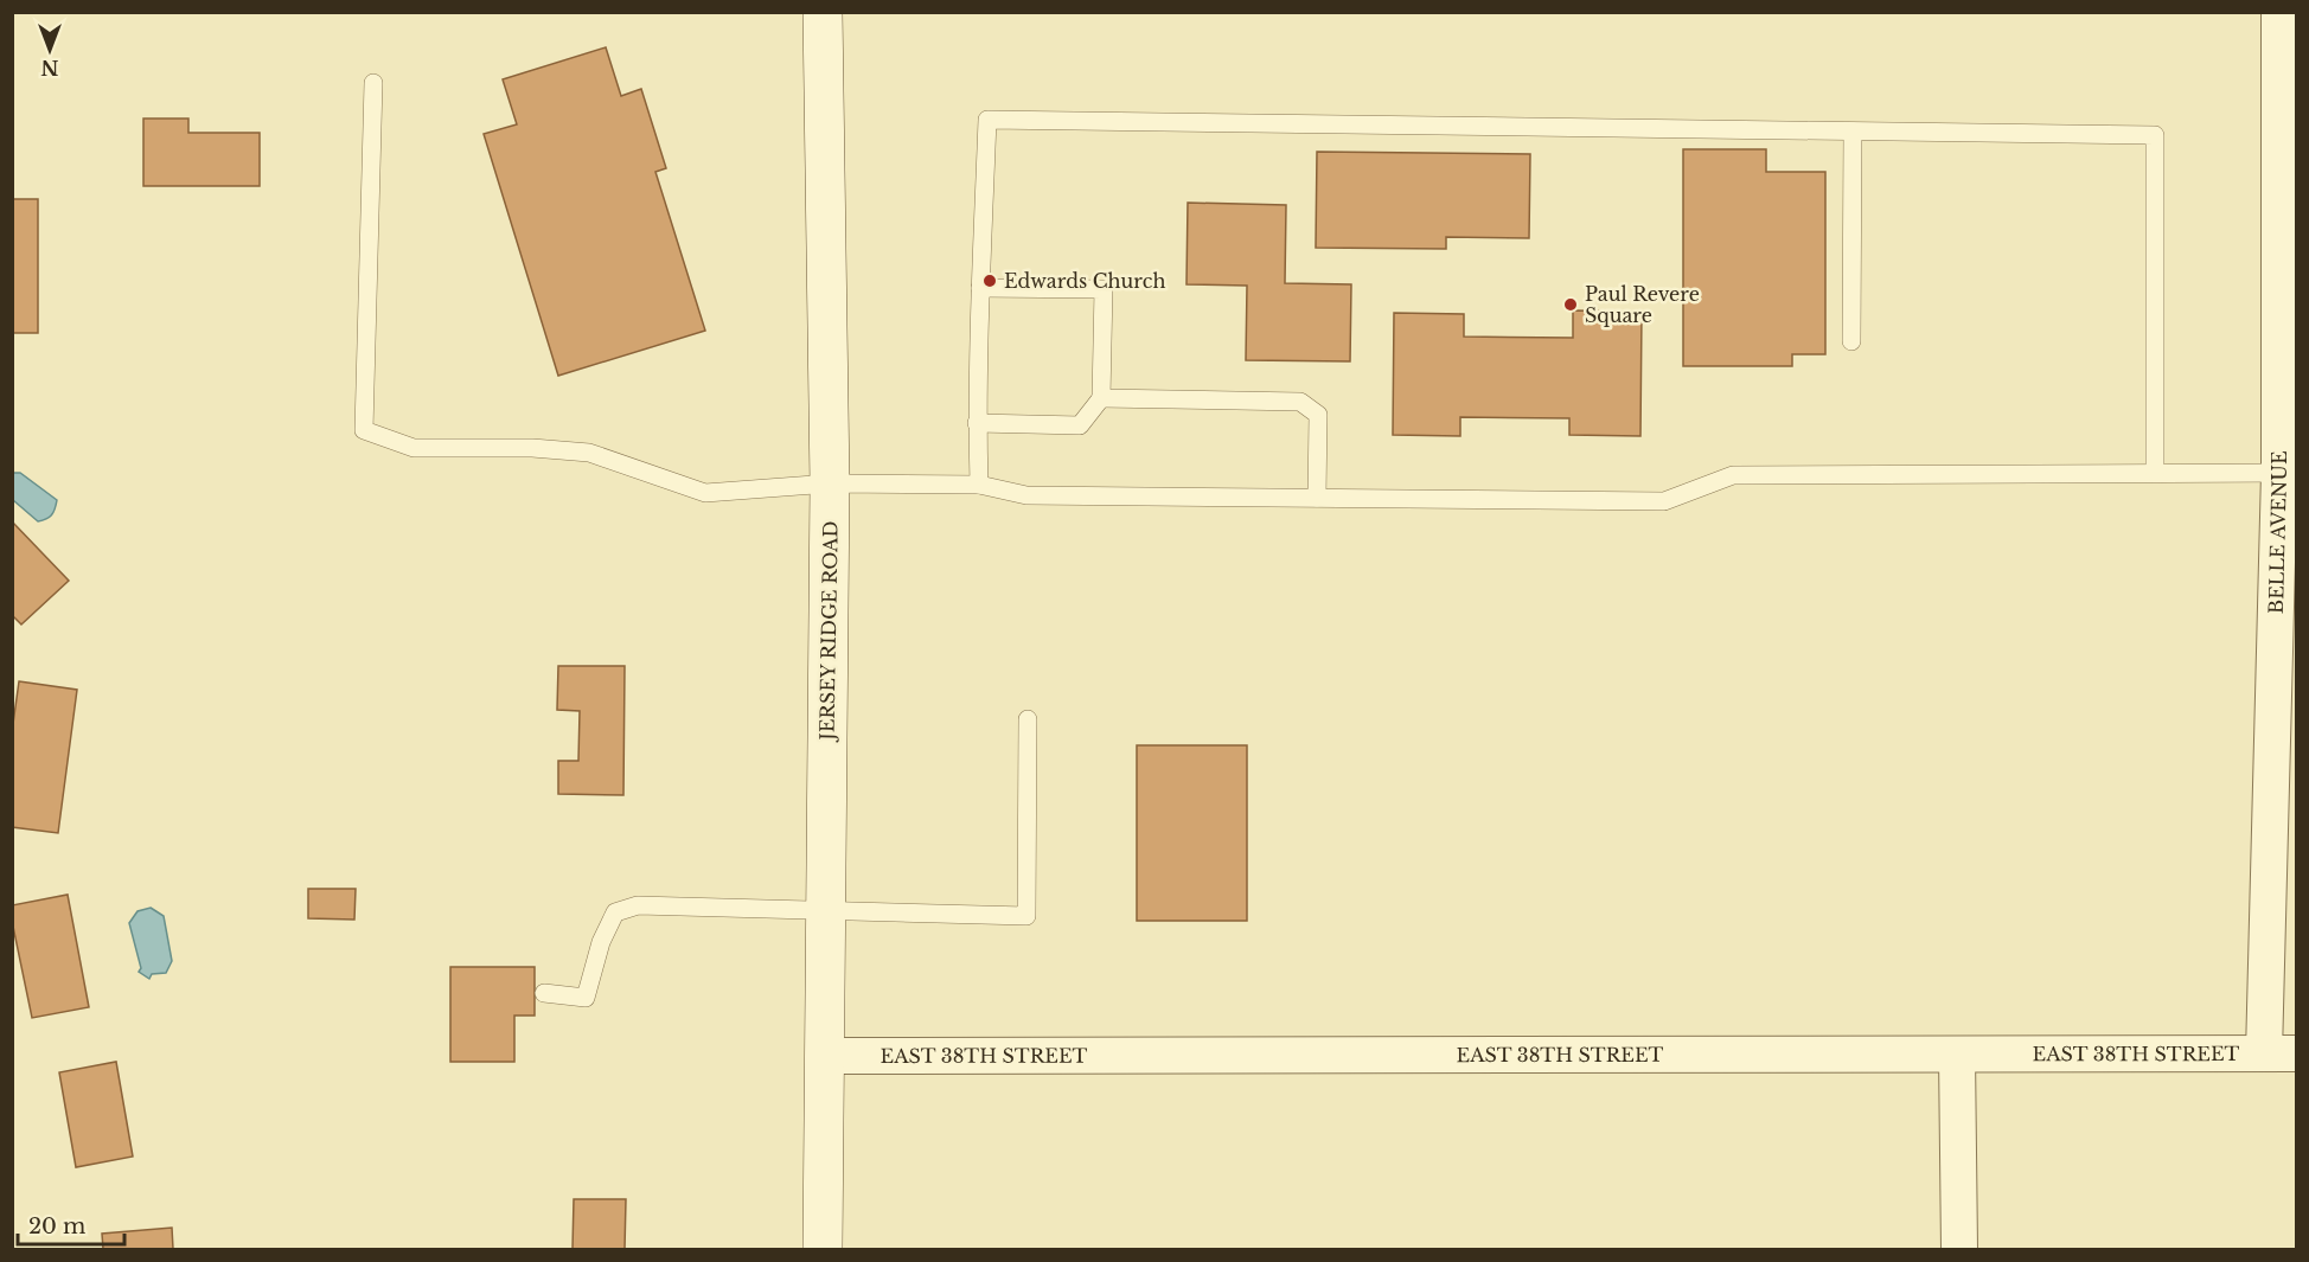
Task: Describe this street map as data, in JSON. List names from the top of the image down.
{
  "streets": {
    "main road": ["JERSEY RIDGE ROAD"],
    "street": ["BELLE AVENUE", "EAST 38TH STREET"]
  },
  "crossings": [
    ["BELLE AVENUE", "EAST 38TH STREET"],
    ["JERSEY RIDGE ROAD", "EAST 38TH STREET"]
  ],
  "places": ["Edwards Church", "Paul Revere Square"],
  "scale_bar": "20 m",
  "north": "bottom"
}
